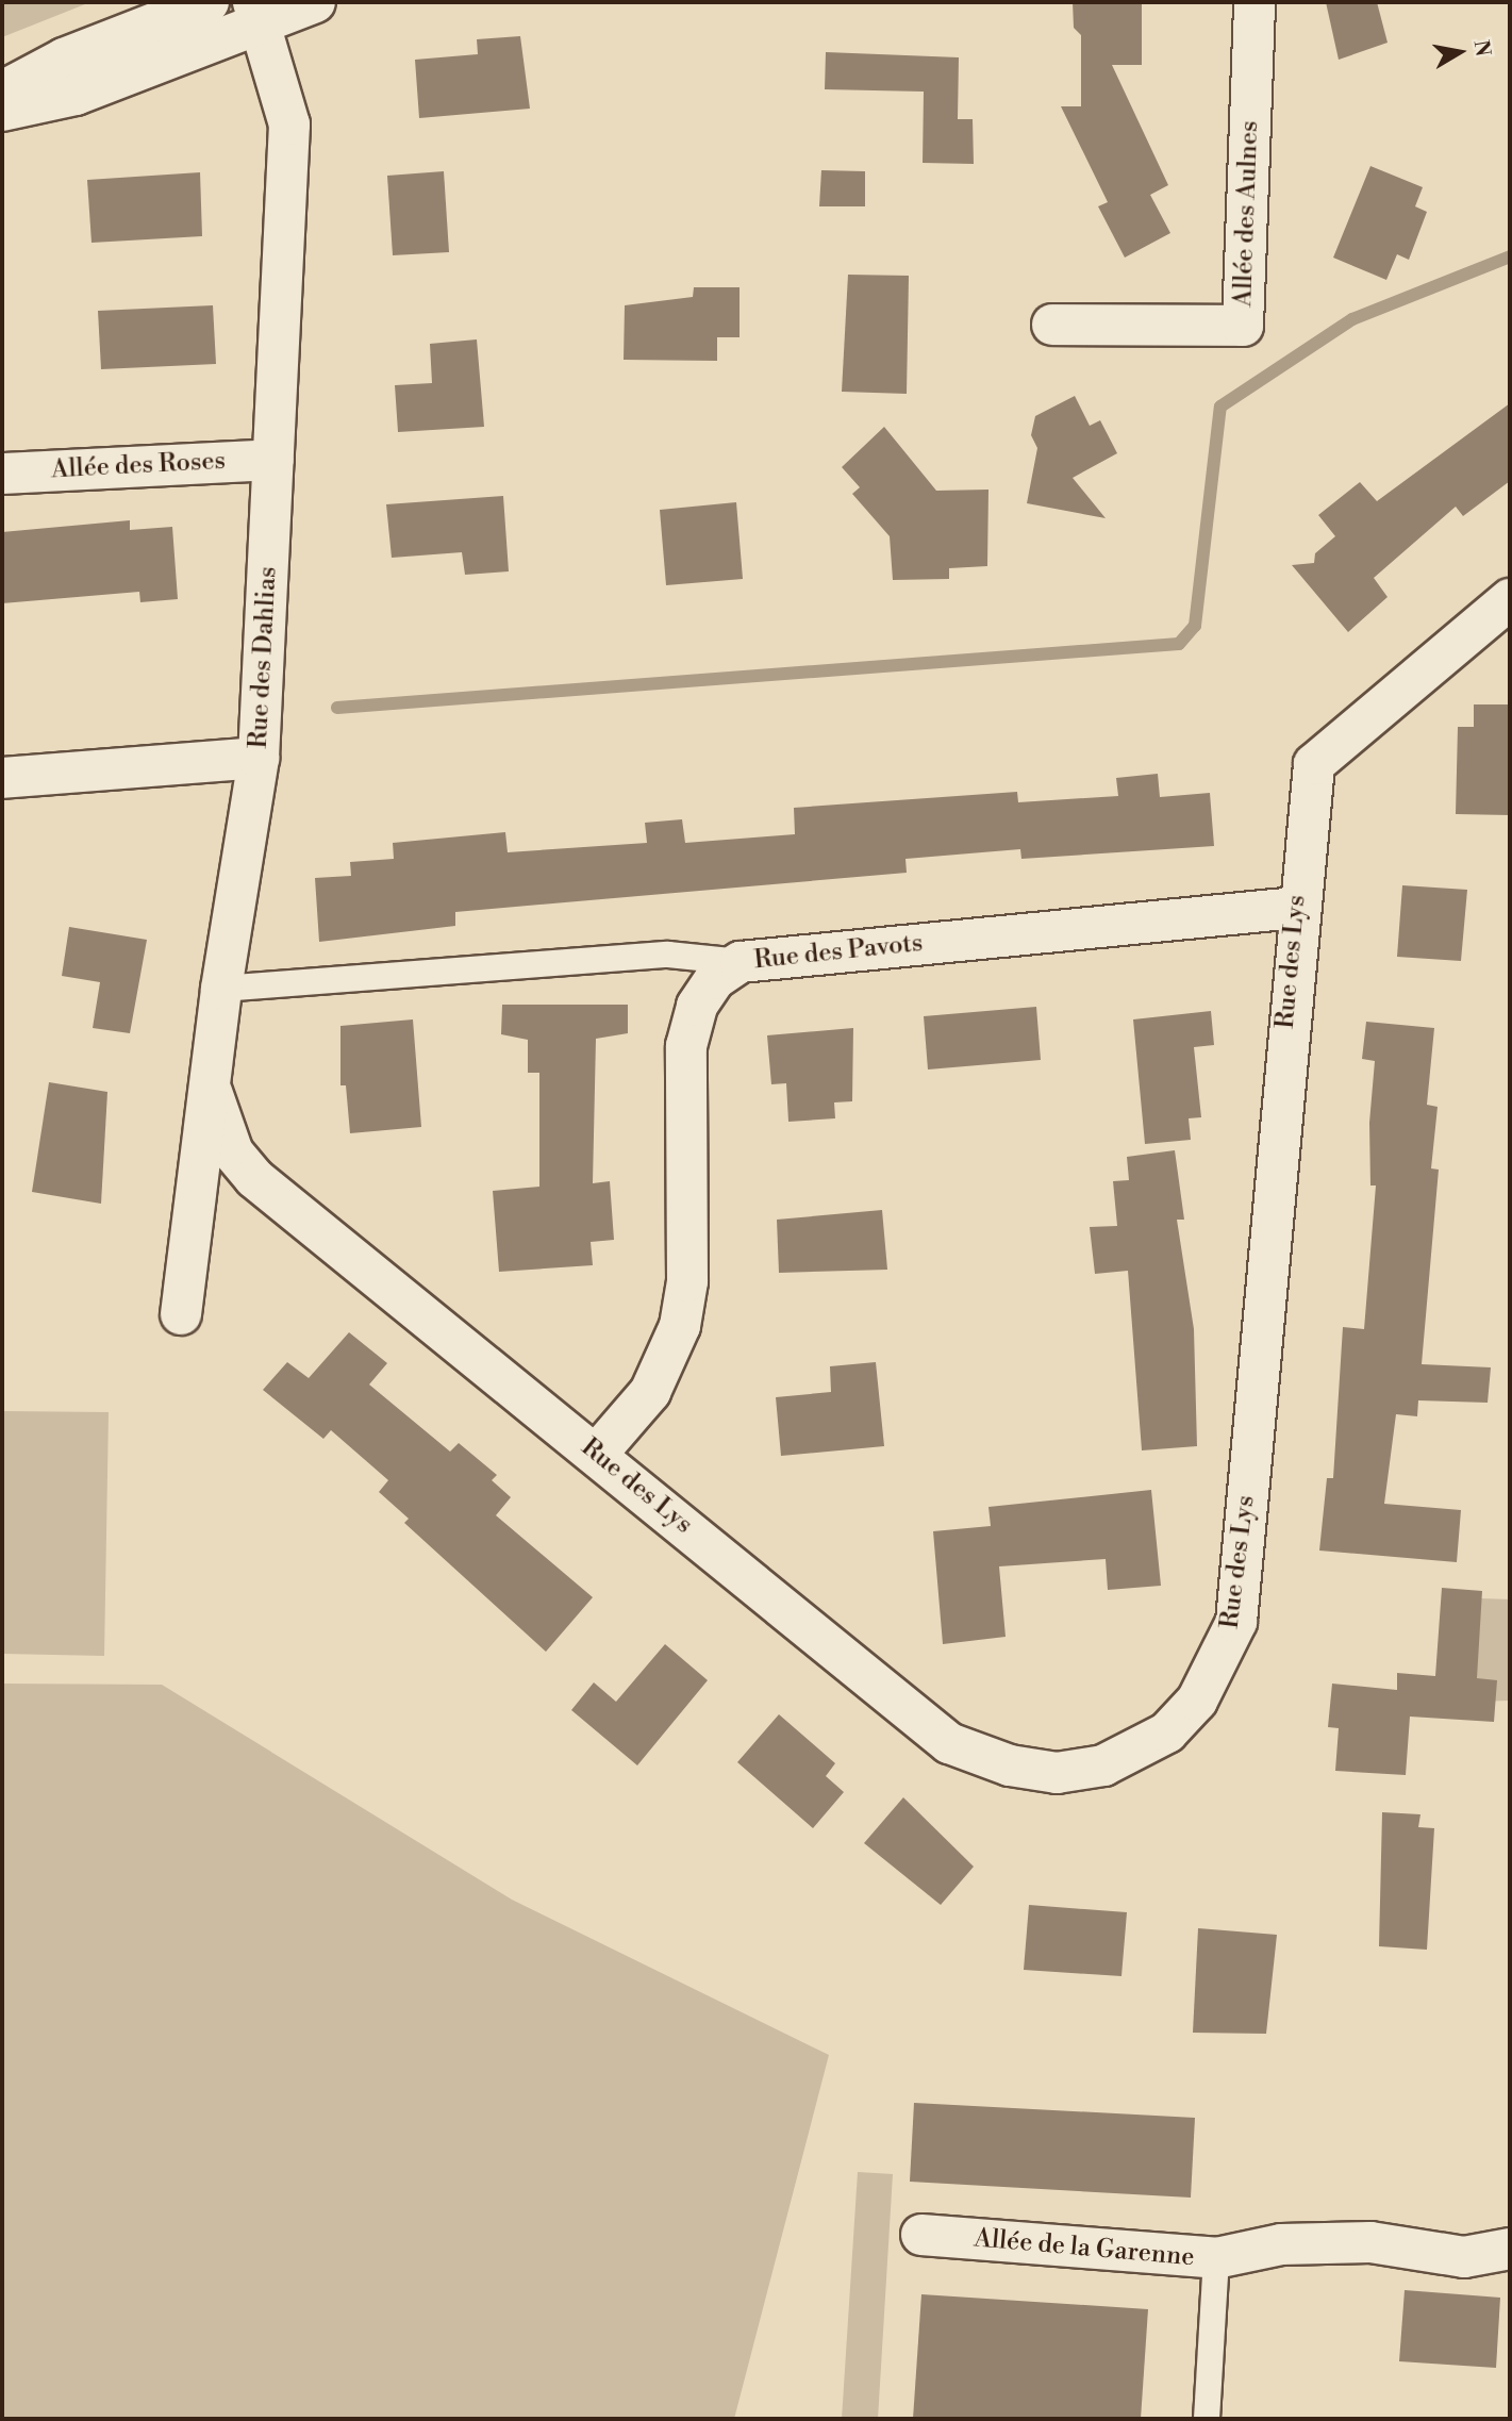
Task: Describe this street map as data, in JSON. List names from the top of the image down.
{
  "streets": {
    "street": [
      "Allée des Aulnes",
      "Allée des Roses",
      "Rue des Dahlias",
      "Rue des Pavots",
      "Rue des Lys",
      "Allée de la Garenne"
    ]
  },
  "crossings": [
    ["Allée des Roses", "Rue des Dahlias"],
    ["Rue des Dahlias", "Rue des Lys"],
    ["Rue des Pavots", "Rue des Lys"]
  ],
  "north": "right"
}
